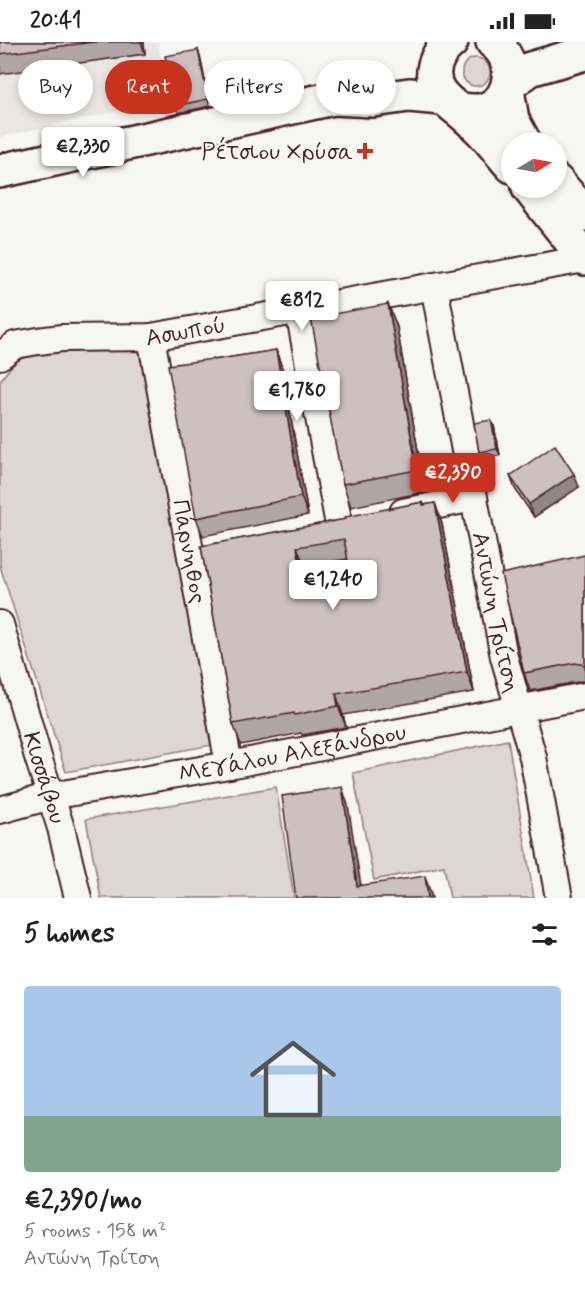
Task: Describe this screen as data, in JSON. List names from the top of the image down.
{
  "streets": {
    "street": [
      "Ασωπού",
      "Πάρνηθος",
      "Αντώνη Τρίτση",
      "Μεγάλου Αλεξάνδρου",
      "Κισσάβου"
    ]
  },
  "crossings": [
    ["Ασωπού", "Πάρνηθος"],
    ["Ασωπού", "Αντώνη Τρίτση"],
    ["Πάρνηθος", "Μεγάλου Αλεξάνδρου"],
    ["Αντώνη Τρίτση", "Μεγάλου Αλεξάνδρου"],
    ["Μεγάλου Αλεξάνδρου", "Κισσάβου"]
  ],
  "places": {
    "health": ["Ρέτσιου Χρύσα"]
  },
  "north": "right",
  "page": {
    "status": "20:41",
    "chip": [
      "Buy",
      "Rent",
      "Filters",
      "New"
    ],
    "price": [
      "€2,330",
      "€812",
      "€1,780",
      "€2,390",
      "€1,240"
    ],
    "heading": "5 homes",
    "list": [
      {
        "name": "€2,390/mo",
        "note": "5 rooms · 158 m² · Αντώνη Τρίτση"
      }
    ]
  }
}
